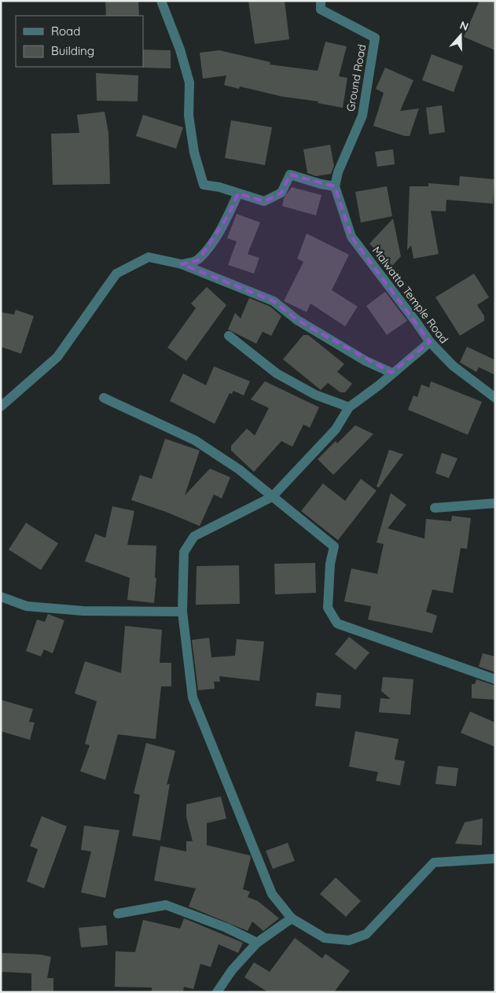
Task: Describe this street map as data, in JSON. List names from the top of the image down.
{
  "streets": {
    "street": ["Ground Road", "Malwatta Temple Road"]
  },
  "crossings": [
    ["Ground Road", "Malwatta Temple Road"]
  ],
  "legend": ["Road", "Building"],
  "north": "top"
}
